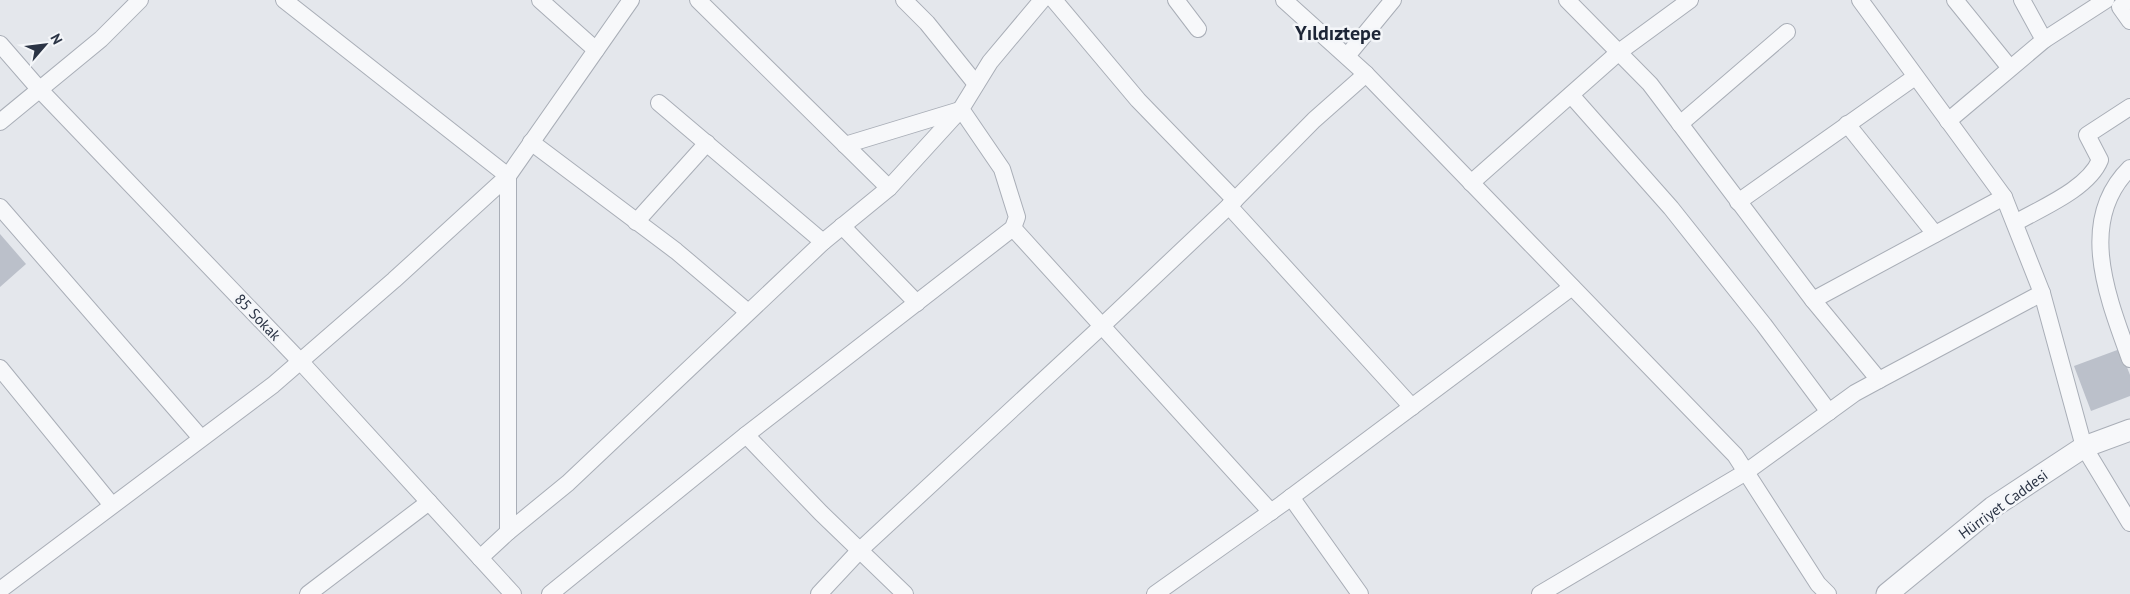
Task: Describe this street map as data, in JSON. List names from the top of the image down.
{
  "streets": {
    "street": ["85 Sokak", "Hürriyet Caddesi"]
  },
  "districts": ["Yıldıztepe"],
  "north": "top right"
}
